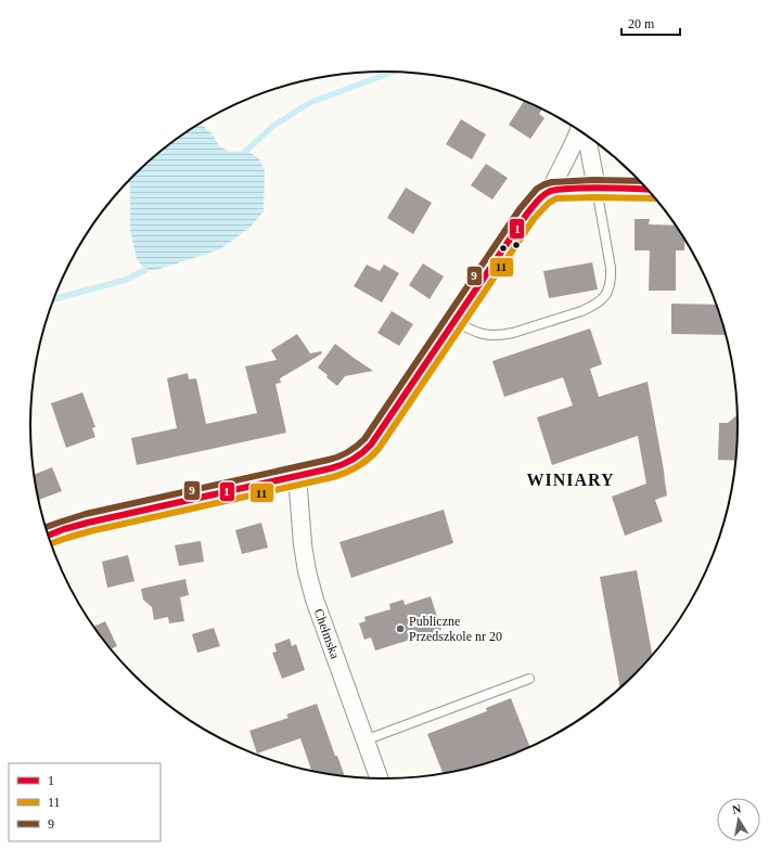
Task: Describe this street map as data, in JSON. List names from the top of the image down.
{
  "streets": {
    "street": ["Chełmska"]
  },
  "districts": ["WINIARY"],
  "places": ["Publiczne Przedszkole nr 20"],
  "lines": ["transit line 9", "transit line 1", "transit line 11"],
  "legend": ["1", "11", "9"],
  "scale_bar": "20 m",
  "north": "top"
}
